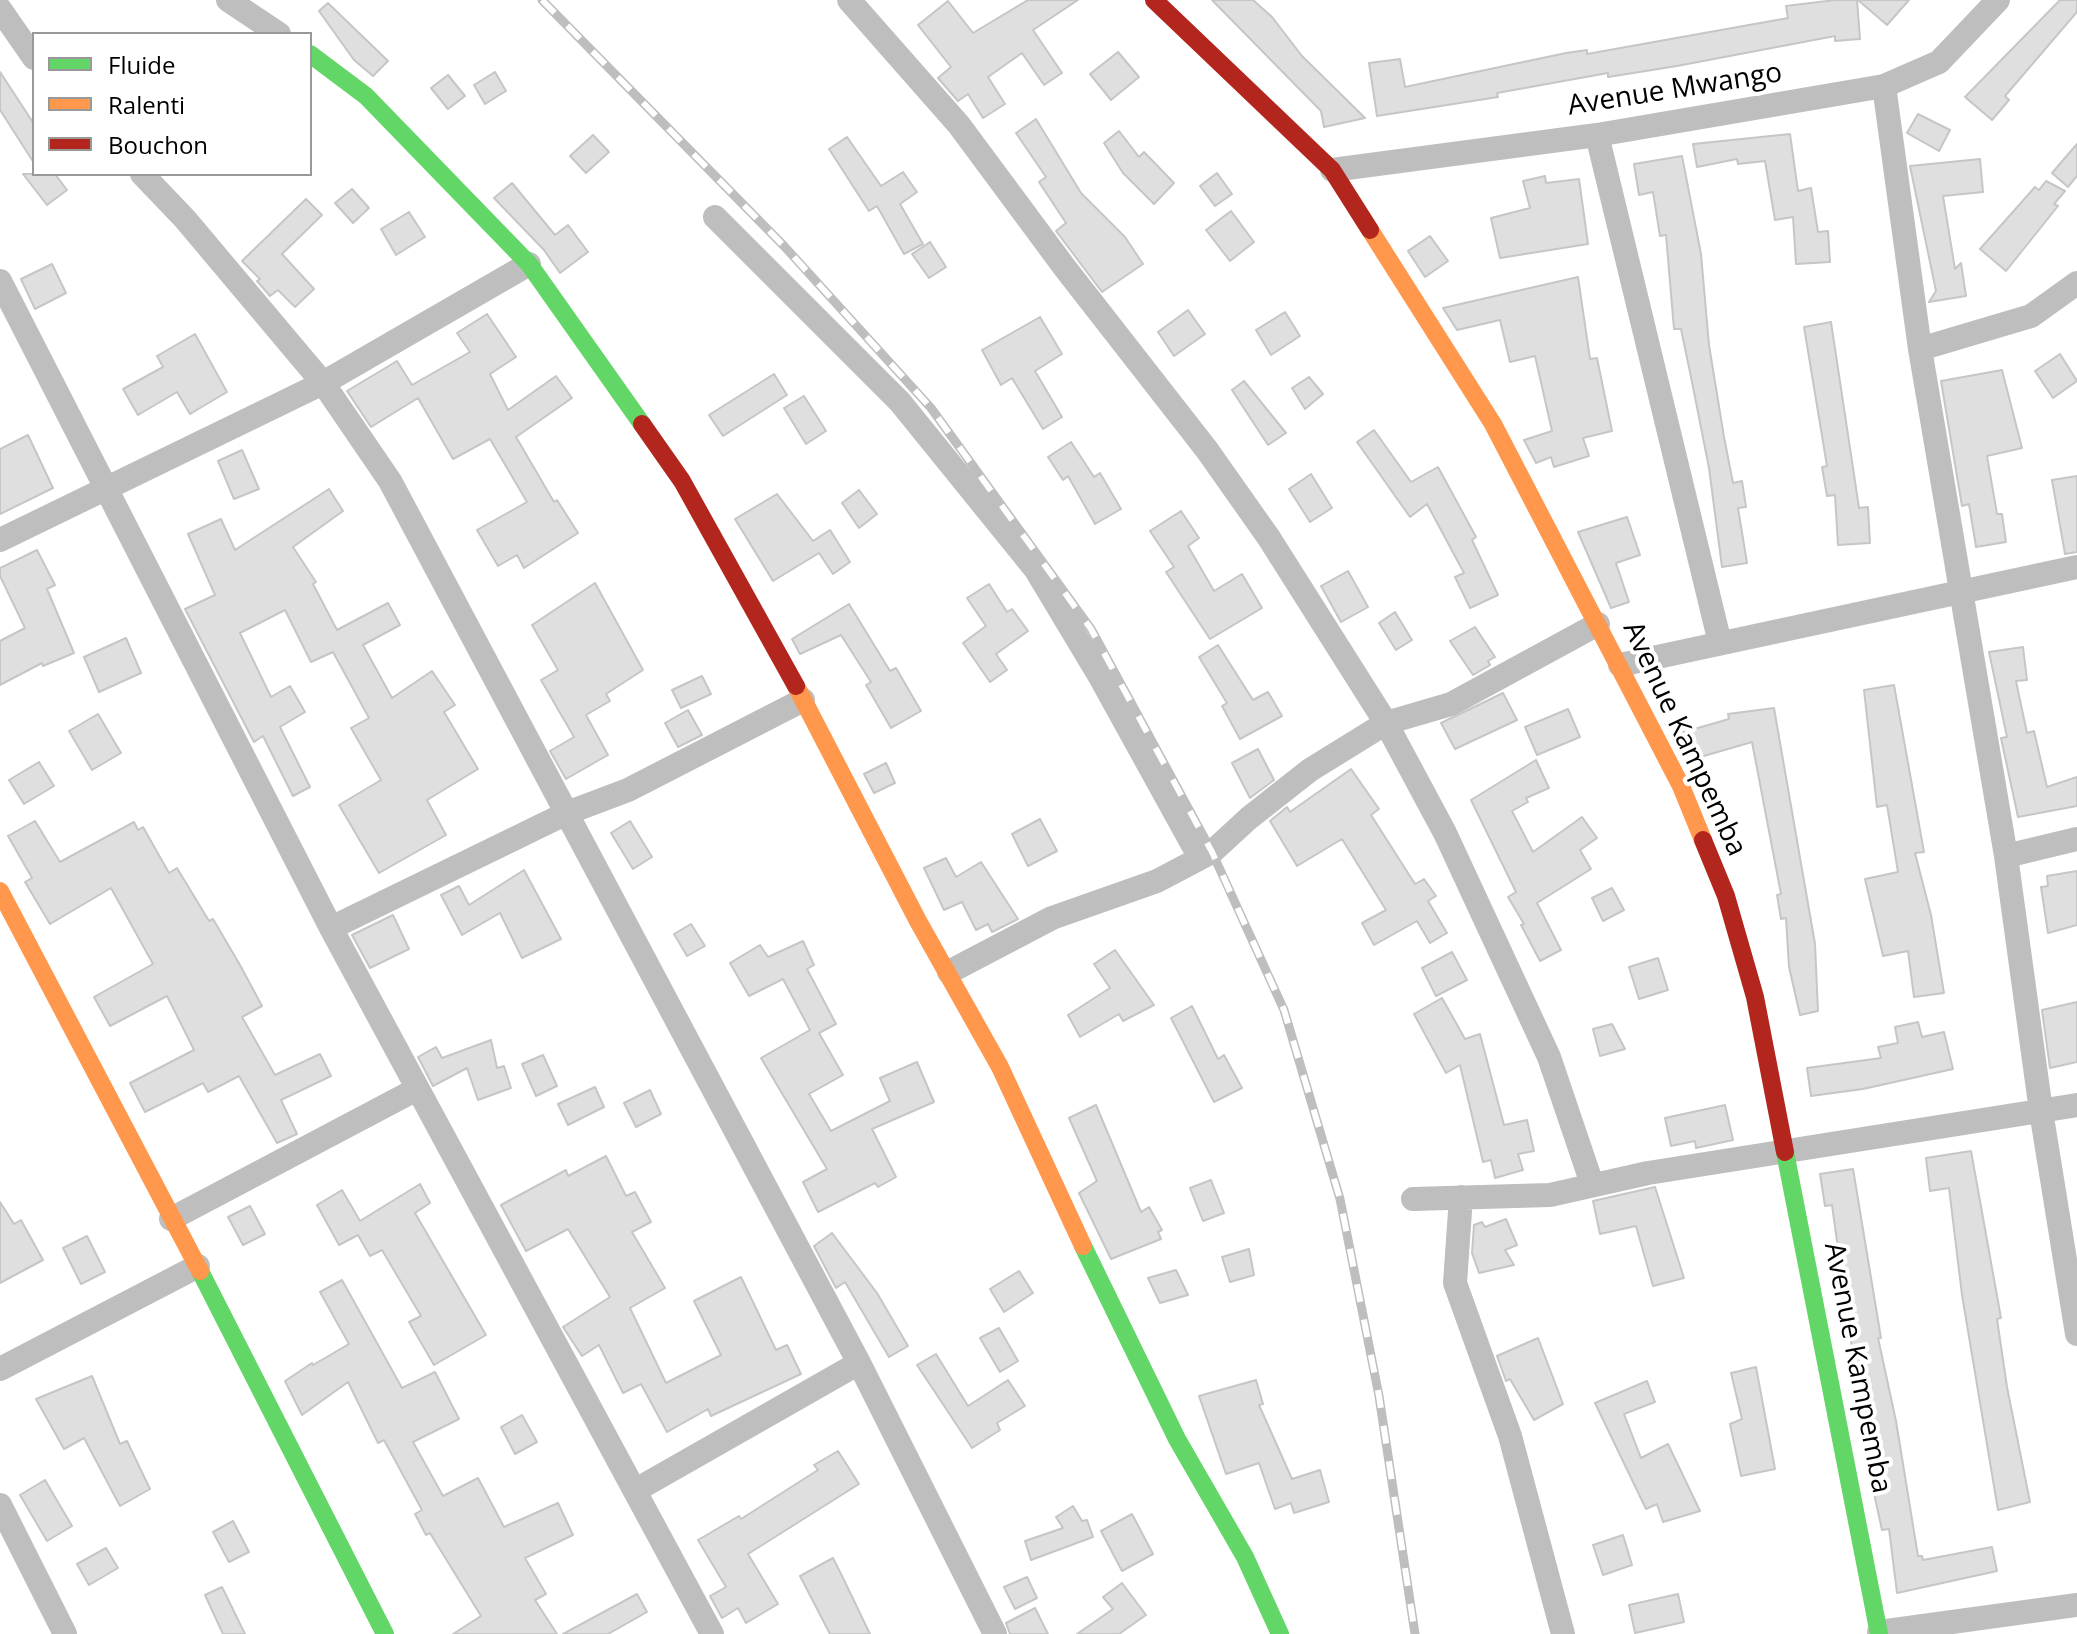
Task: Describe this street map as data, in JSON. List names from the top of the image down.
{
  "streets": {
    "main road": ["Avenue Kampemba"],
    "street": ["Avenue Mwango"]
  },
  "crossings": [
    ["Avenue Mwango", "Avenue Kampemba"]
  ],
  "legend": ["Fluide", "Ralenti", "Bouchon"]
}
